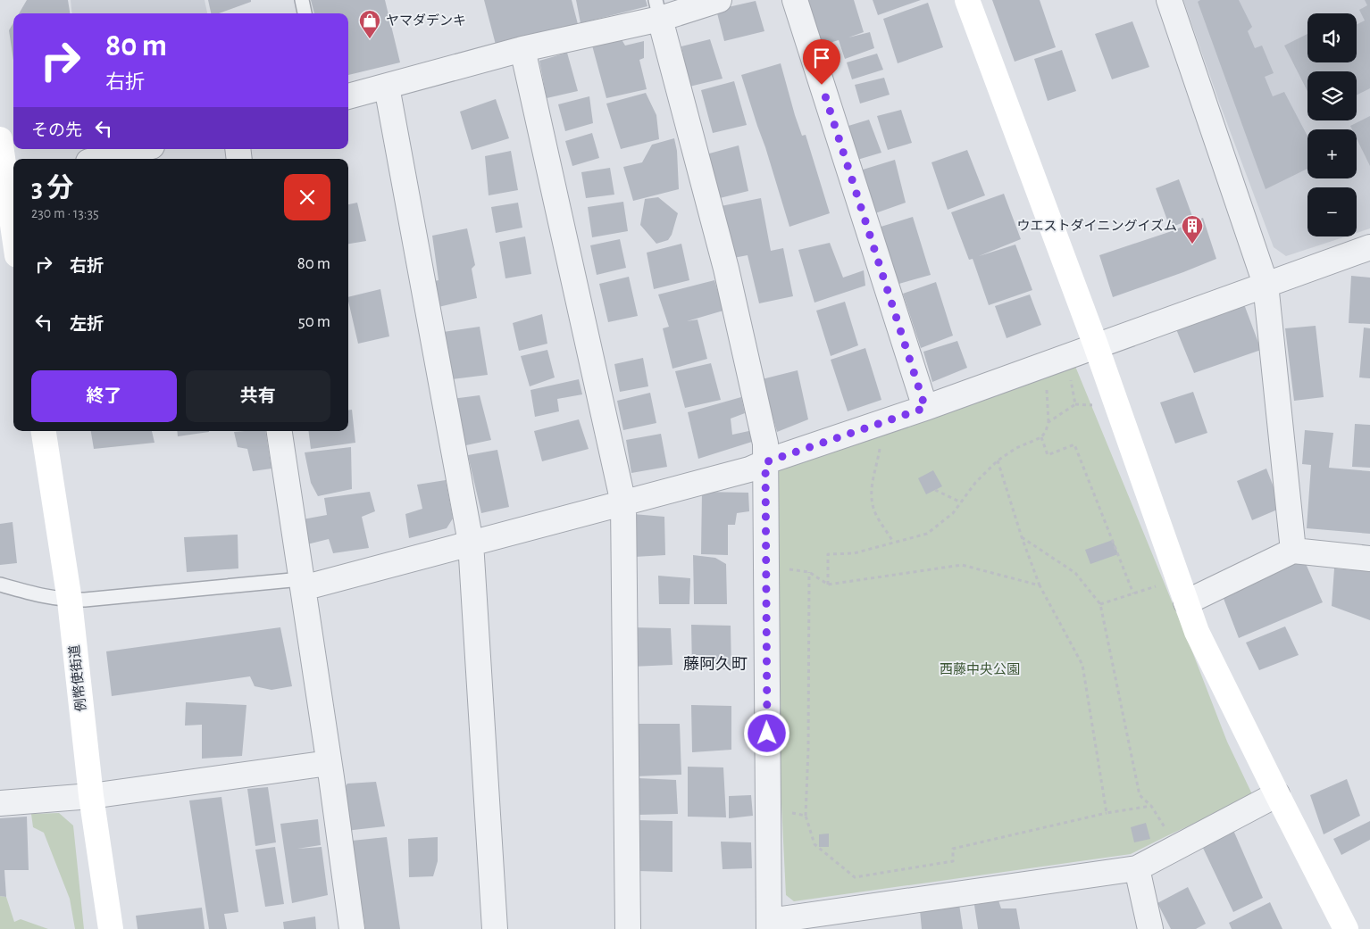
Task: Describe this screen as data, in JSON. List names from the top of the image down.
{
  "streets": {
    "street": ["例幣使街道"]
  },
  "districts": ["藤阿久町"],
  "parks": ["西藤中央公園"],
  "places": {
    "shop": ["ヤマダデンキ"],
    "building": ["ウエストダイニングイズム"]
  },
  "page": {
    "map_buttons": ["+", "−"],
    "turn": ["80 m", "右折"],
    "then": "その先",
    "heading": ["3 分", "230 m · 13:35"],
    "list": [
      {
        "name": "右折",
        "value": "80 m"
      },
      {
        "name": "左折",
        "value": "50 m"
      }
    ],
    "buttons": ["終了", "共有"]
  }
}
